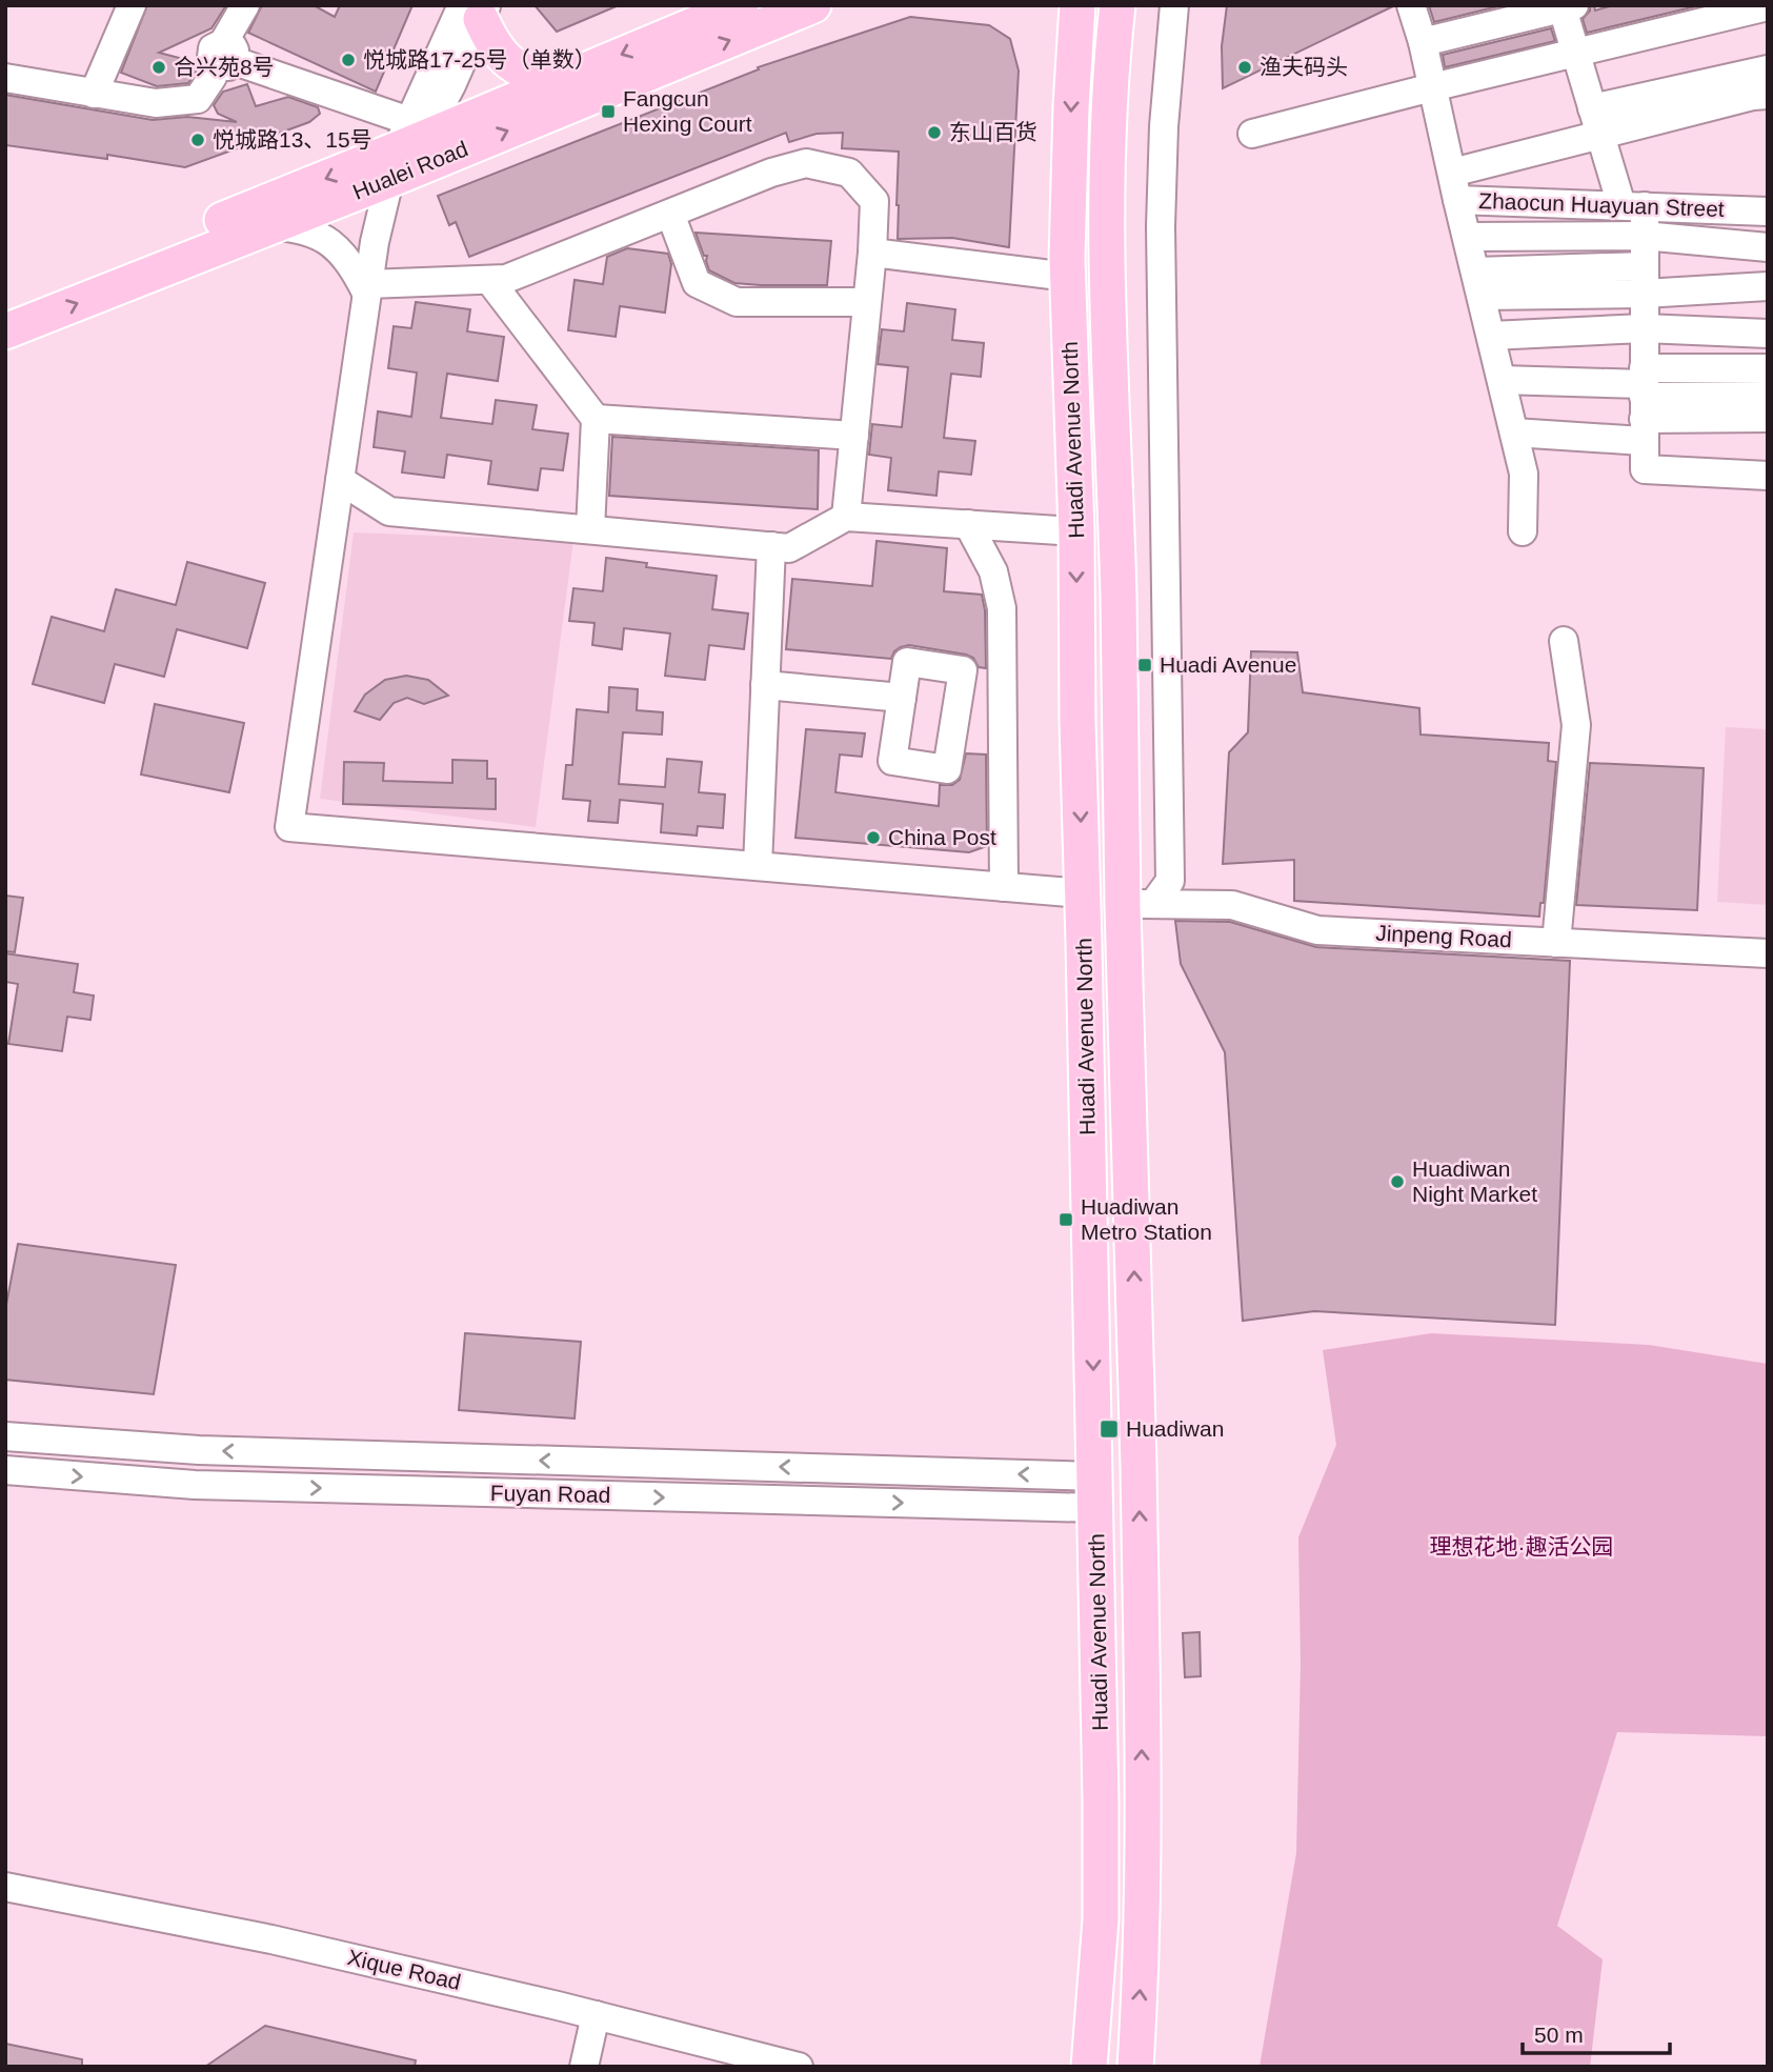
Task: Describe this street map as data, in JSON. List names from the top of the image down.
{
  "streets": {
    "main road": ["Hualei Road", "Huadi Avenue North"],
    "street": [
      "Zhaocun Huayuan Street",
      "Jinpeng Road",
      "Fuyan Road",
      "Xique Road"
    ]
  },
  "crossings": [
    ["Huadi Avenue North", "Jinpeng Road"],
    ["Huadi Avenue North", "Fuyan Road"]
  ],
  "parks": ["理想花地·趣活公园"],
  "places": {
    "other": [
      "悦城路17-25号（单数）",
      "合兴苑8号",
      "渔夫码头",
      "东山百货",
      "悦城路13、15号",
      "China Post",
      "Huadiwan Night Market"
    ],
    "transit": [
      "Fangcun Hexing Court",
      "Huadi Avenue",
      "Huadiwan Metro Station",
      "Huadiwan"
    ]
  },
  "scale_bar": "50 m"
}
